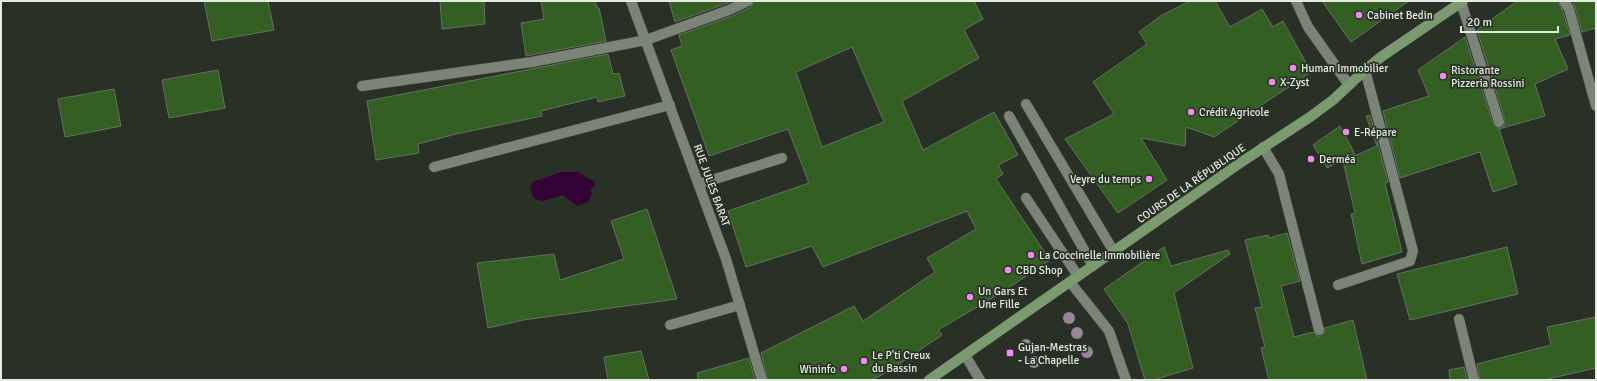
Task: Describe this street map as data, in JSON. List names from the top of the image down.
{
  "streets": {
    "main road": ["COURS DE LA RÉPUBLIQUE"],
    "street": ["RUE JULES BARAT"]
  },
  "places": {
    "other": [
      "Cabinet Bedin",
      "Human Immobilier",
      "Ristorante Pizzeria Rossini",
      "X-Zyst",
      "Crédit Agricole",
      "E-Répare",
      "Derméa",
      "Veyre du temps",
      "La Coccinelle Immobilière",
      "CBD Shop",
      "Un Gars Et Une Fille",
      "Le P'ti Creux du Bassin",
      "Wininfo"
    ],
    "transit": ["Gujan-Mestras - La Chapelle"]
  },
  "scale_bar": "20 m"
}
